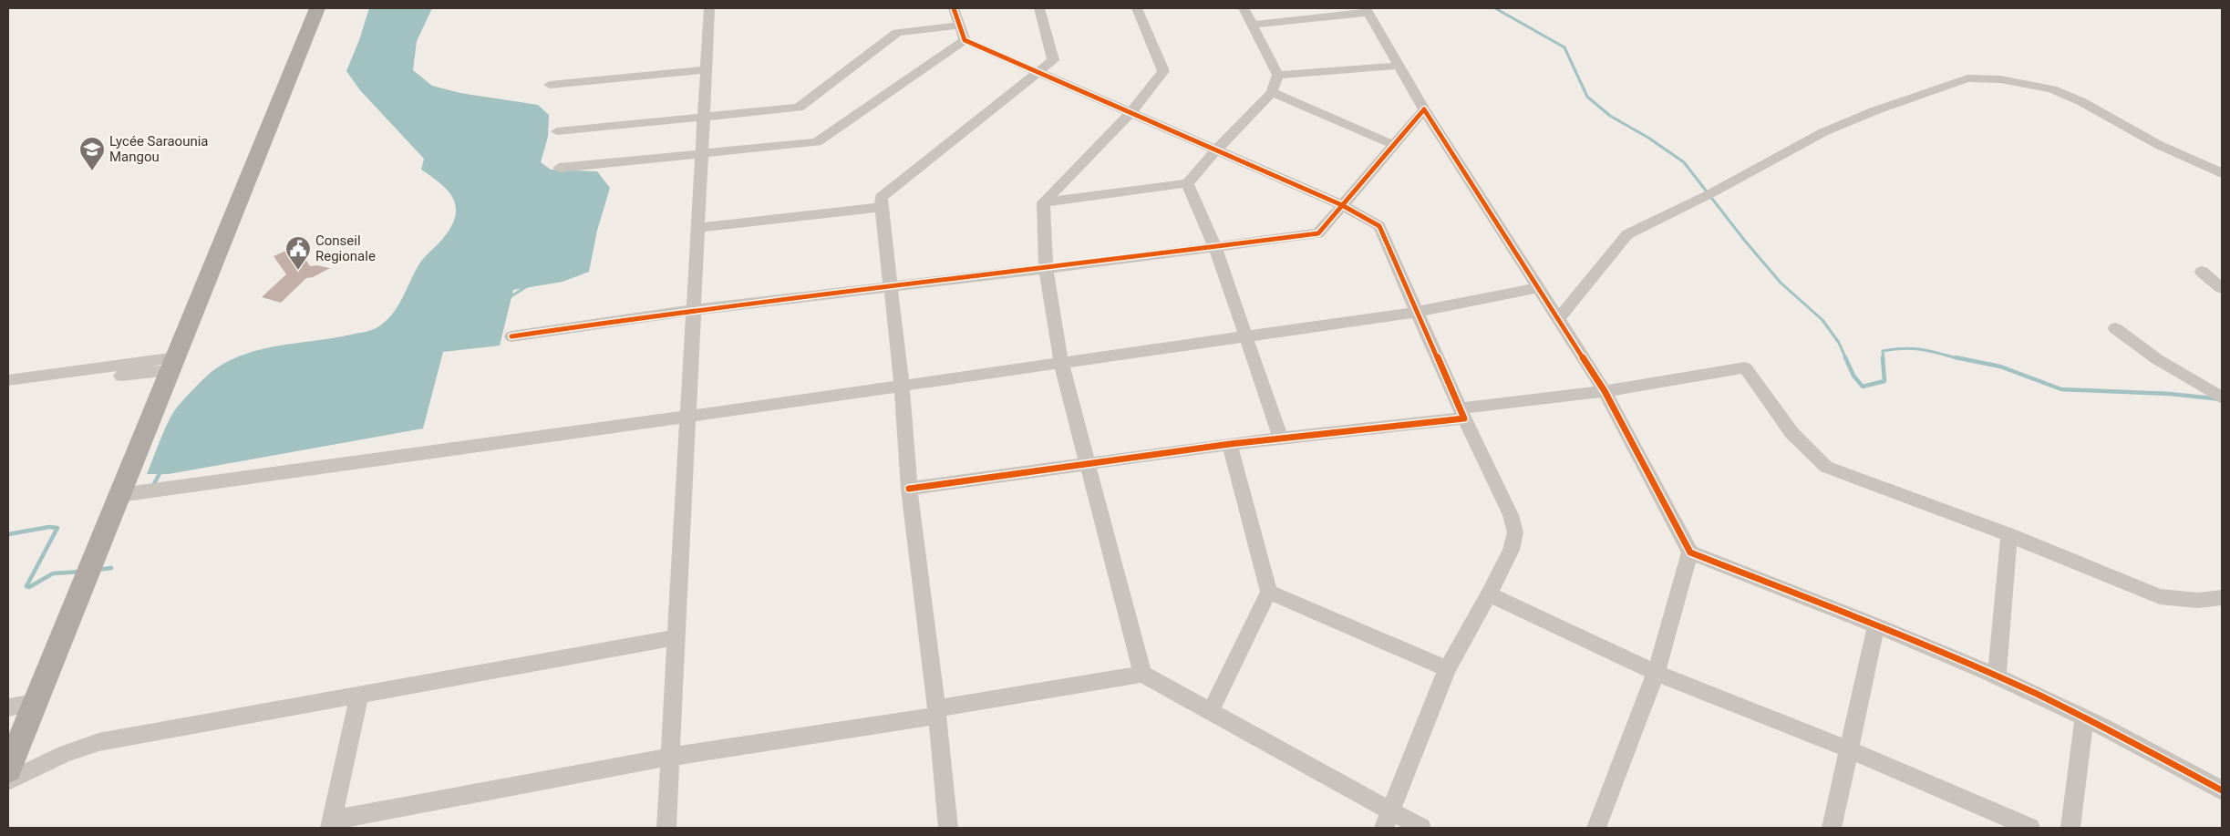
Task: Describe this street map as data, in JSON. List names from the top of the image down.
{
  "places": {
    "school or university": ["Lycée Saraounia Mangou"],
    "public building": ["Conseil Regionale"]
  }
}
